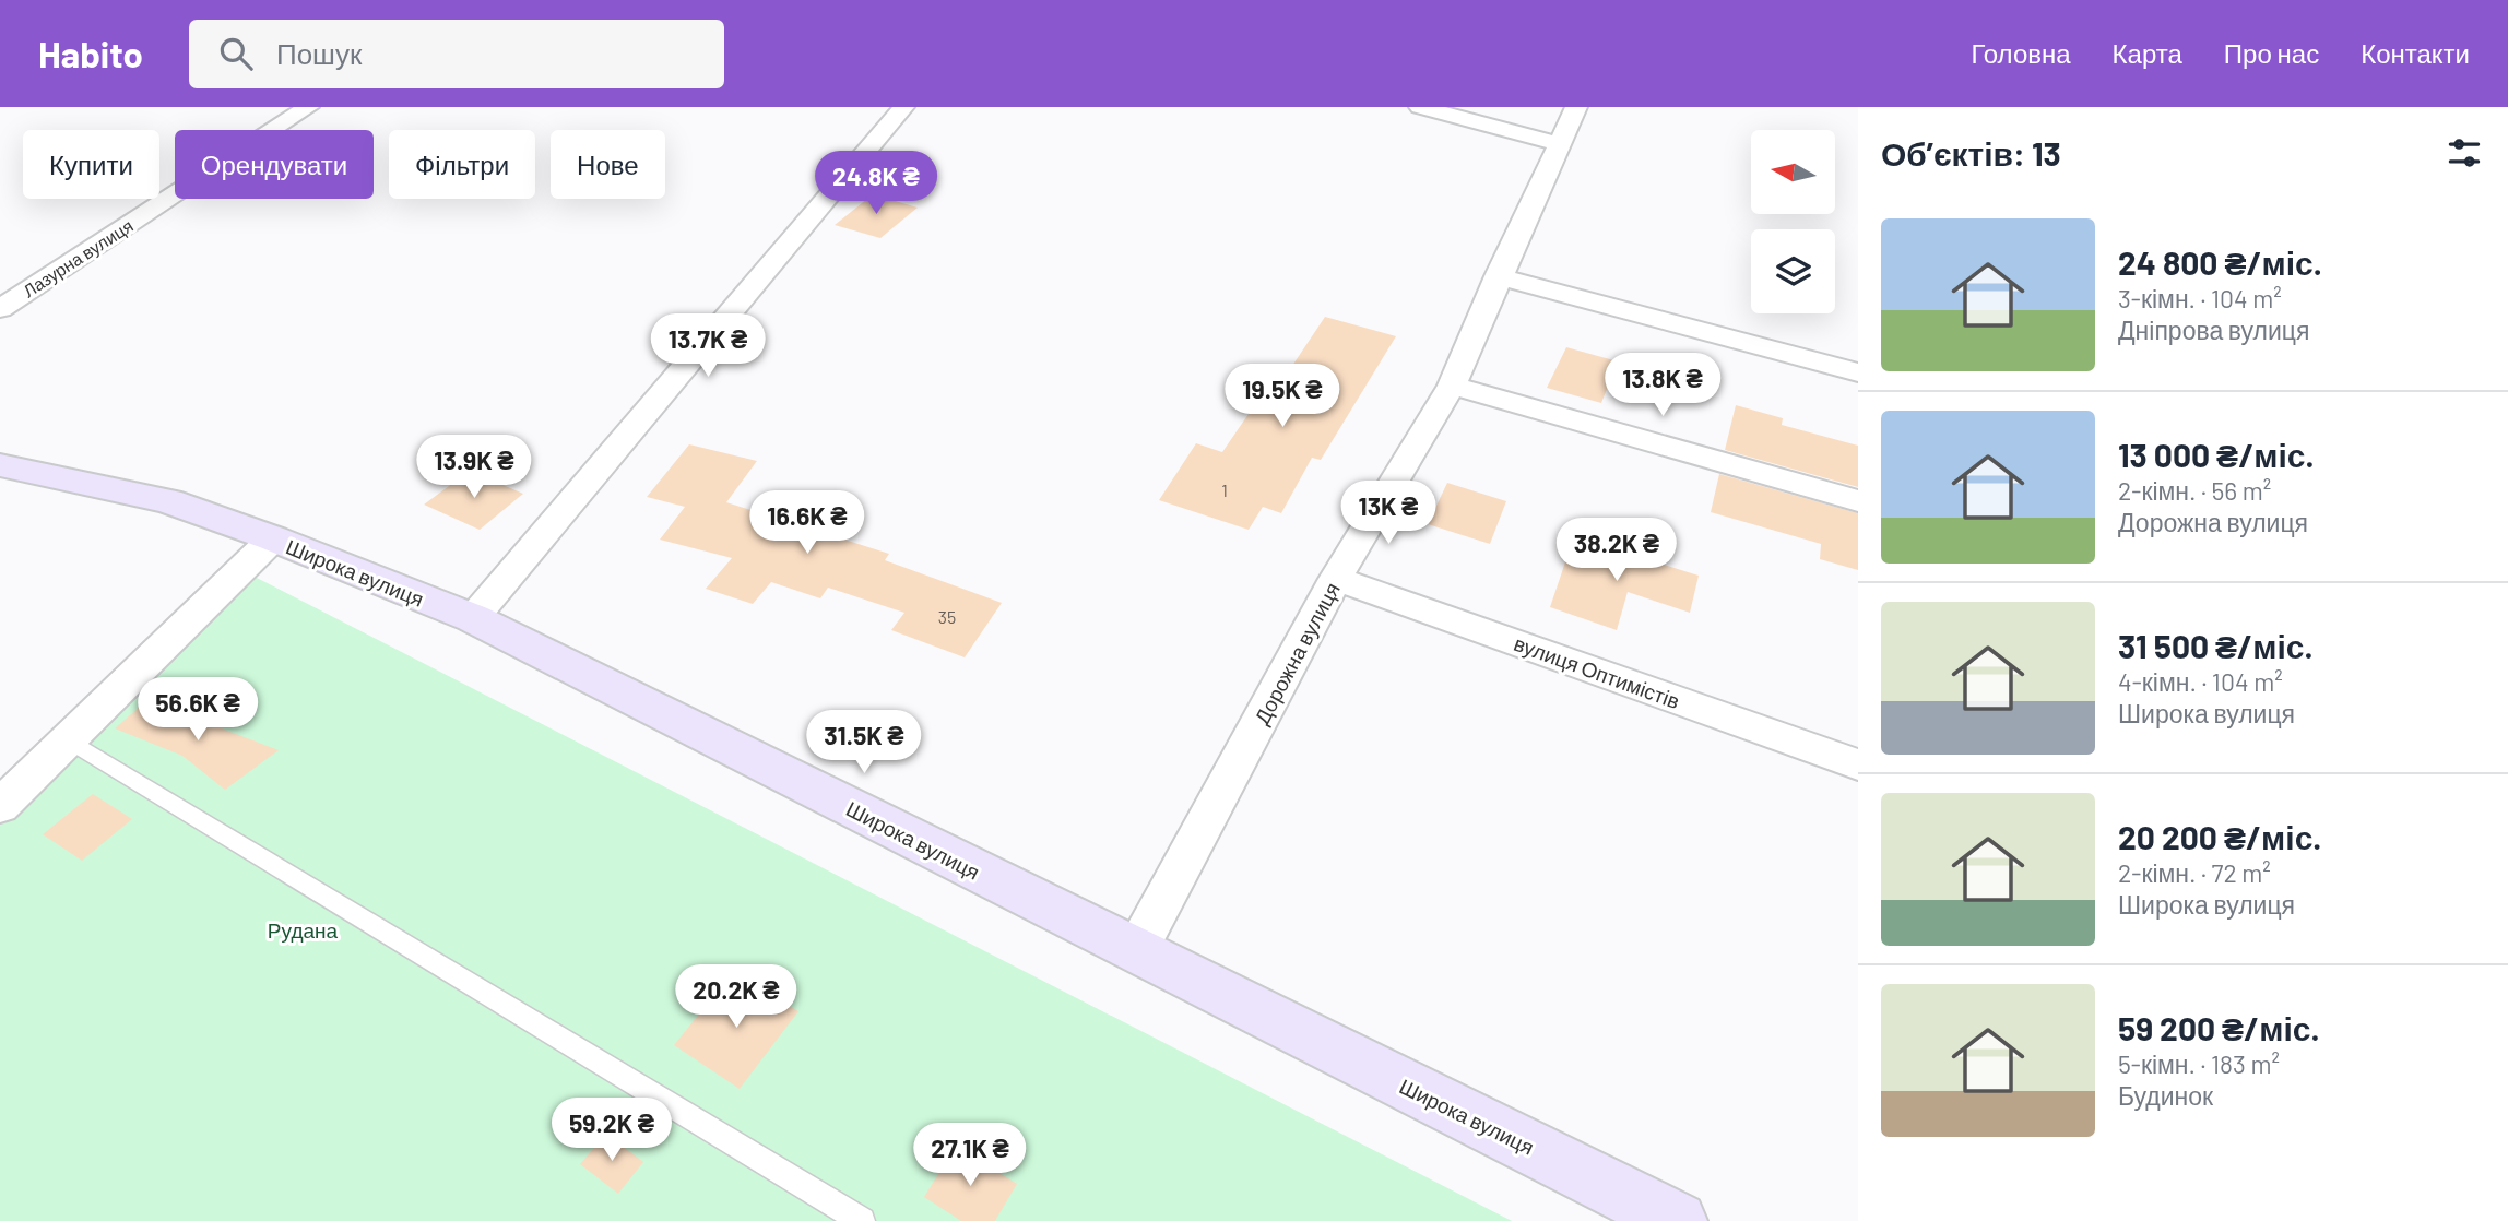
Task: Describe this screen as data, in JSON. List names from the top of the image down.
{
  "streets": {
    "street": [
      "Лазурна вулиця",
      "Широка вулиця",
      "Дорожна вулиця",
      "вулиця Оптимістів"
    ]
  },
  "crossings": [
    ["Широка вулиця", "Дорожна вулиця"],
    ["Дорожна вулиця", "вулиця Оптимістів"]
  ],
  "parks": ["Рудана"],
  "house_numbers": ["1", "35"],
  "north": "left",
  "page": {
    "header": "Habito",
    "search": "Пошук",
    "nav": [
      "Головна",
      "Карта",
      "Про нас",
      "Контакти"
    ],
    "heading": "Об’єктів: 13",
    "chip": [
      "Купити",
      "Орендувати",
      "Фільтри",
      "Нове"
    ],
    "price": [
      "24.8K ₴",
      "13.7K ₴",
      "13.8K ₴",
      "19.5K ₴",
      "13.9K ₴",
      "13K ₴",
      "16.6K ₴",
      "38.2K ₴",
      "56.6K ₴",
      "31.5K ₴",
      "20.2K ₴",
      "59.2K ₴",
      "27.1K ₴"
    ],
    "list": [
      {
        "name": "24 800 ₴/міс.",
        "note": "3-кімн. · 104 m² · Дніпрова вулиця"
      },
      {
        "name": "13 000 ₴/міс.",
        "note": "2-кімн. · 56 m² · Дорожна вулиця"
      },
      {
        "name": "31 500 ₴/міс.",
        "note": "4-кімн. · 104 m² · Широка вулиця"
      },
      {
        "name": "20 200 ₴/міс.",
        "note": "2-кімн. · 72 m² · Широка вулиця"
      },
      {
        "name": "59 200 ₴/міс.",
        "note": "5-кімн. · 183 m² · Будинок"
      }
    ]
  }
}
